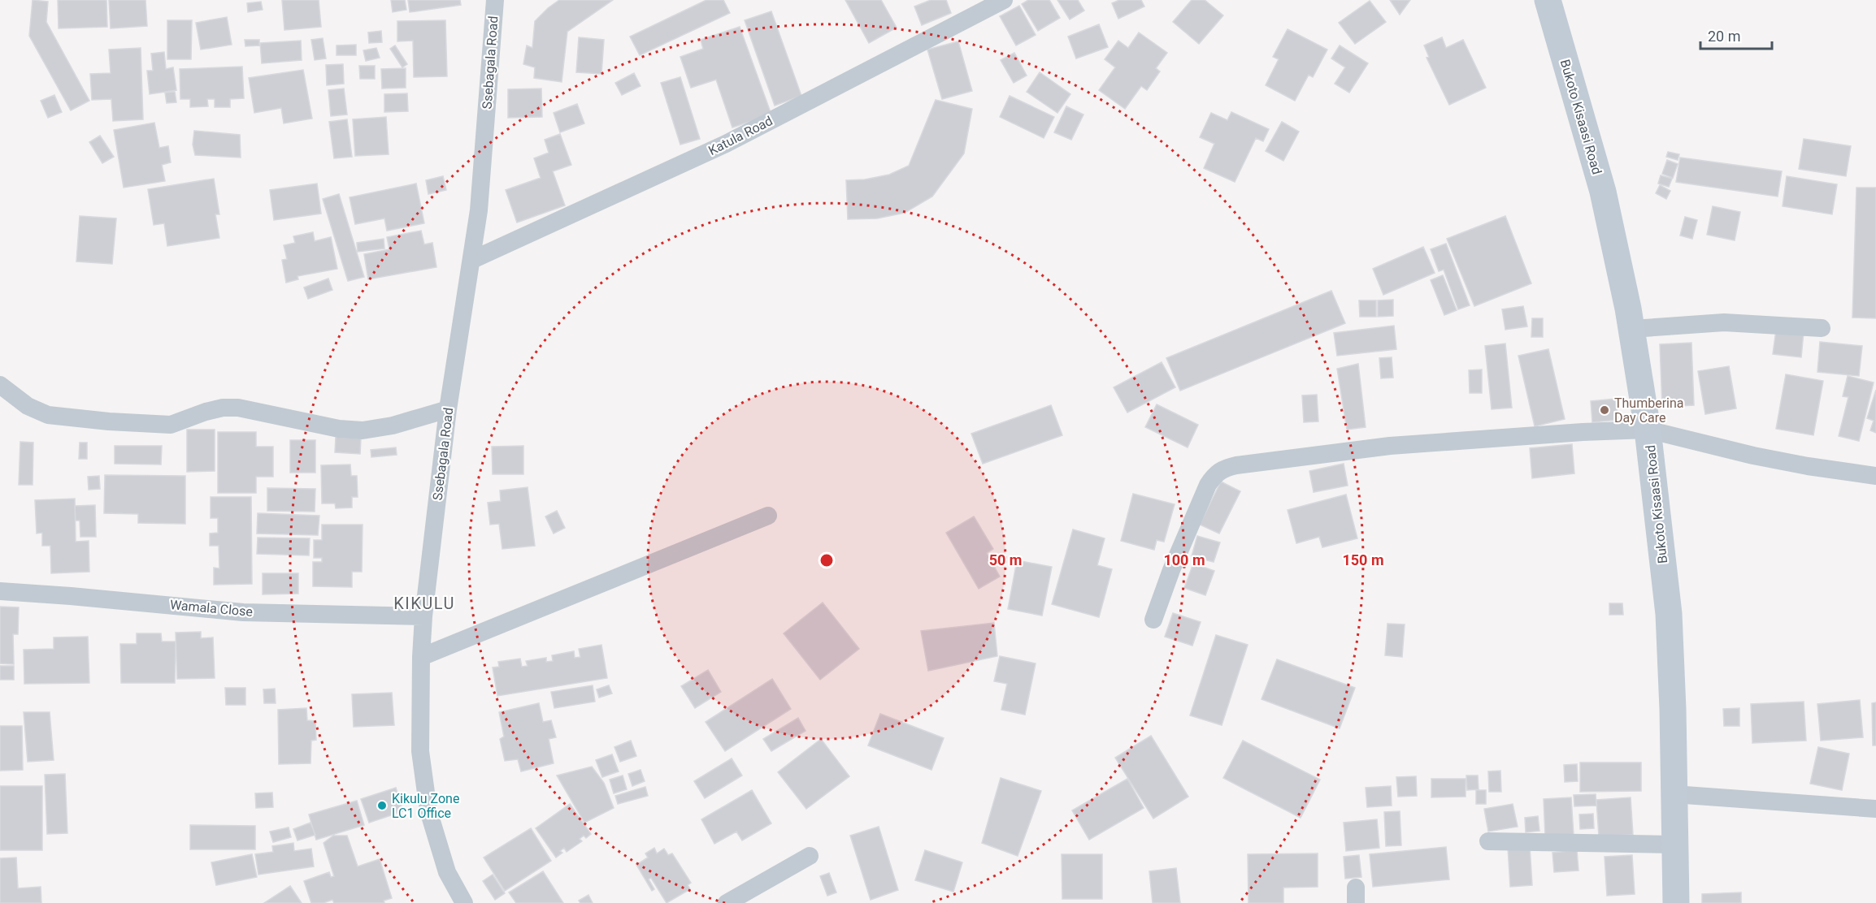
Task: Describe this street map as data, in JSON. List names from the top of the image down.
{
  "streets": {
    "main road": ["Bukoto Kisaasi Road"],
    "street": ["Ssebagala Road", "Katula Road", "Wamala Close"]
  },
  "crossings": [
    ["Ssebagala Road", "Katula Road"],
    ["Ssebagala Road", "Wamala Close"]
  ],
  "districts": ["KIKULU"],
  "places": ["Thumberina Day Care", "Kikulu Zone LC1 Office"],
  "scale_bar": "20 m",
  "rings": ["50 m", "100 m", "150 m"]
}
